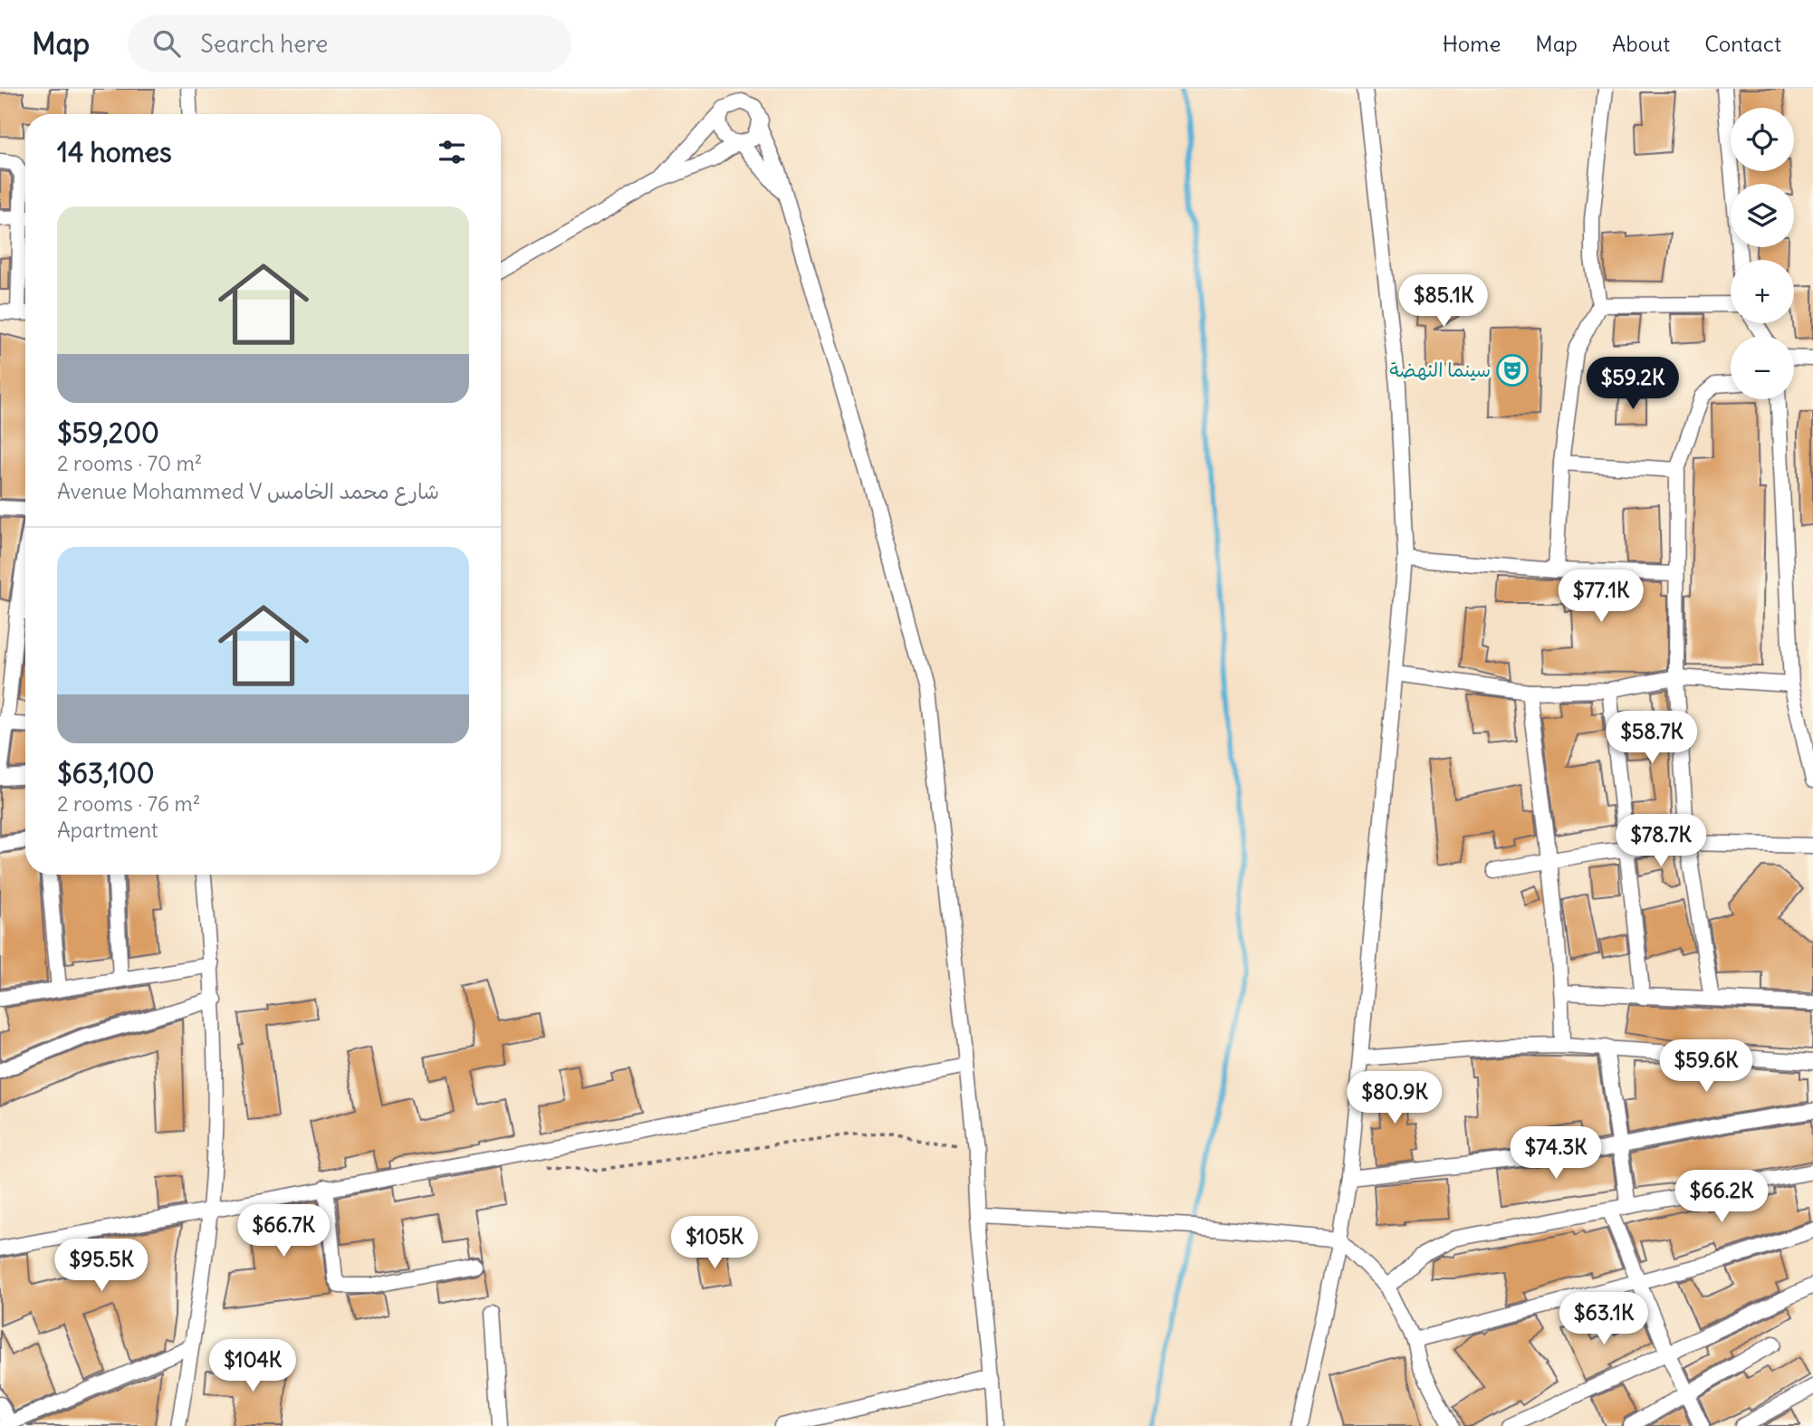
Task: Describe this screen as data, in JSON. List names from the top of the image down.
{
  "places": {
    "theatre": ["سينما النهضة"]
  },
  "page": {
    "header": "Map",
    "search": "Search here",
    "nav": [
      "Home",
      "Map",
      "About",
      "Contact"
    ],
    "map_buttons": ["+", "−"],
    "heading": "14 homes",
    "list": [
      {
        "name": "$59,200",
        "note": "2 rooms · 70 m² · Avenue Mohammed V شارع محمد الخامس"
      },
      {
        "name": "$63,100",
        "note": "2 rooms · 76 m² · Apartment"
      }
    ],
    "price": [
      "$85.1K",
      "$59.2K",
      "$77.1K",
      "$58.7K",
      "$78.7K",
      "$59.6K",
      "$80.9K",
      "$74.3K",
      "$66.2K",
      "$66.7K",
      "$105K",
      "$95.5K",
      "$63.1K",
      "$104K"
    ]
  }
}
